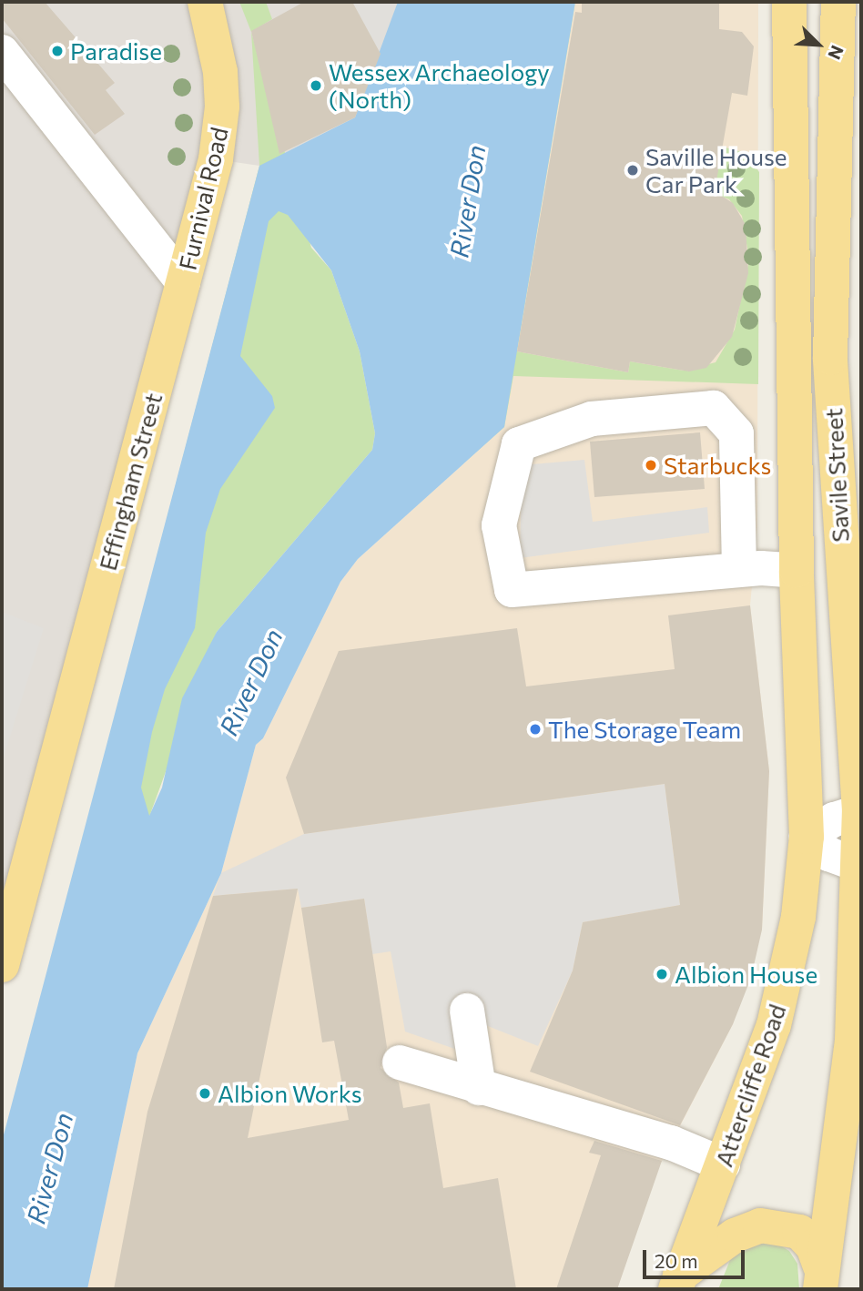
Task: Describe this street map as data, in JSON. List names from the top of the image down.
{
  "streets": {
    "main road": [
      "Furnival Road",
      "Savile Street",
      "Effingham Street",
      "Attercliffe Road"
    ]
  },
  "crossings": [
    ["Furnival Road", "Effingham Street"],
    ["Savile Street", "Attercliffe Road"]
  ],
  "water": ["River Don"],
  "places": [
    "Paradise",
    "Wessex Archaeology (North)",
    "Saville House Car Park",
    "Starbucks",
    "The Storage Team",
    "Albion House",
    "Albion Works"
  ],
  "scale_bar": "20 m",
  "north": "bottom right"
}
